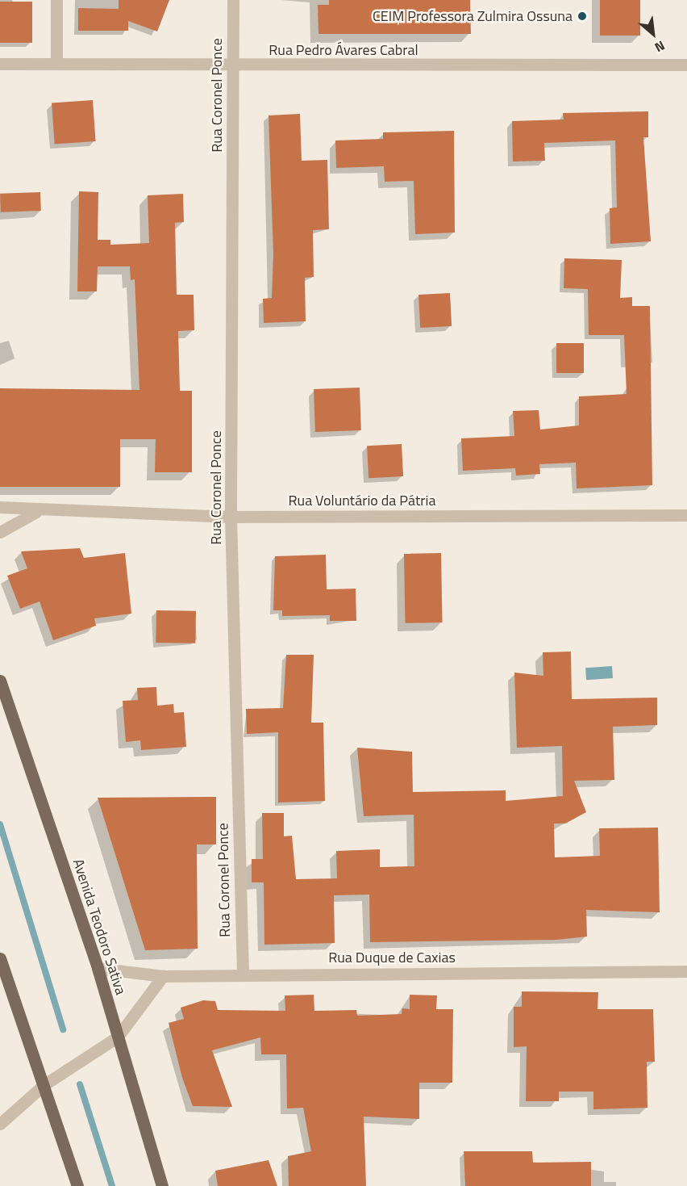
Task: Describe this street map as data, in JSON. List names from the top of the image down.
{
  "streets": {
    "main road": ["Avenida Teodoro Sativa"],
    "street": [
      "Rua Pedro Ávares Cabral",
      "Rua Coronel Ponce",
      "Rua Voluntário da Pátria",
      "Rua Duque de Caxias"
    ]
  },
  "crossings": [
    ["Rua Pedro Ávares Cabral", "Rua Coronel Ponce"],
    ["Rua Coronel Ponce", "Rua Voluntário da Pátria"],
    ["Rua Coronel Ponce", "Rua Duque de Caxias"],
    ["Avenida Teodoro Sativa", "Rua Duque de Caxias"]
  ],
  "places": ["CEIM Professora Zulmira Ossuna"],
  "north": "bottom right"
}
